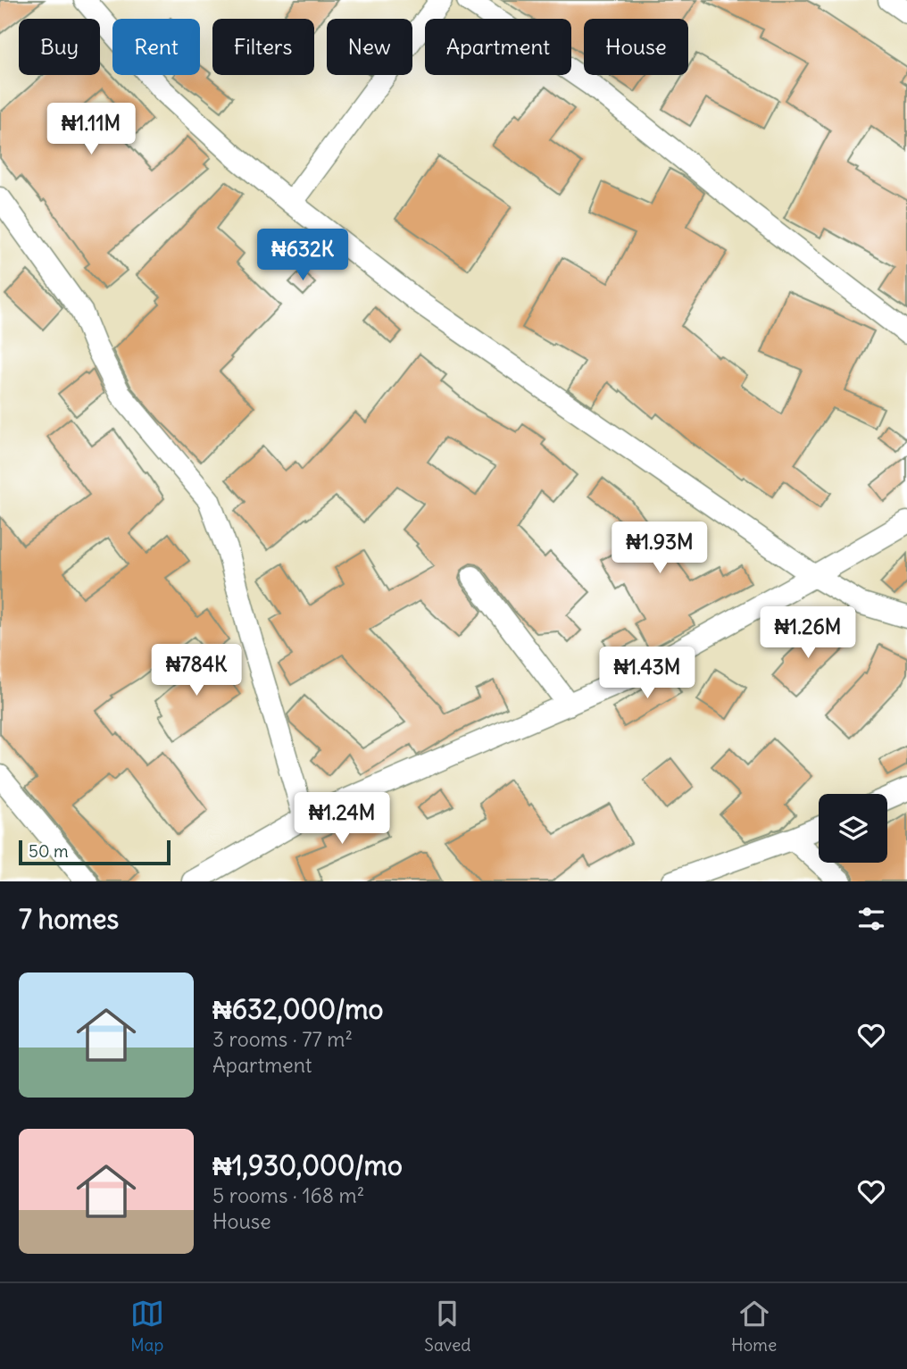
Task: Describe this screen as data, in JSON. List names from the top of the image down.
{
  "scale_bar": "50 m",
  "page": {
    "chip": [
      "Buy",
      "Rent",
      "Filters",
      "New",
      "Apartment",
      "House"
    ],
    "price": [
      "₦1.11M",
      "₦632K",
      "₦1.93M",
      "₦1.26M",
      "₦784K",
      "₦1.43M",
      "₦1.24M"
    ],
    "scale": "50 m",
    "heading": "7 homes",
    "list": [
      {
        "name": "₦632,000/mo",
        "note": "3 rooms · 77 m² · Apartment"
      },
      {
        "name": "₦1,930,000/mo",
        "note": "5 rooms · 168 m² · House"
      }
    ],
    "tabs": ["Map", "Saved", "Home"]
  }
}
